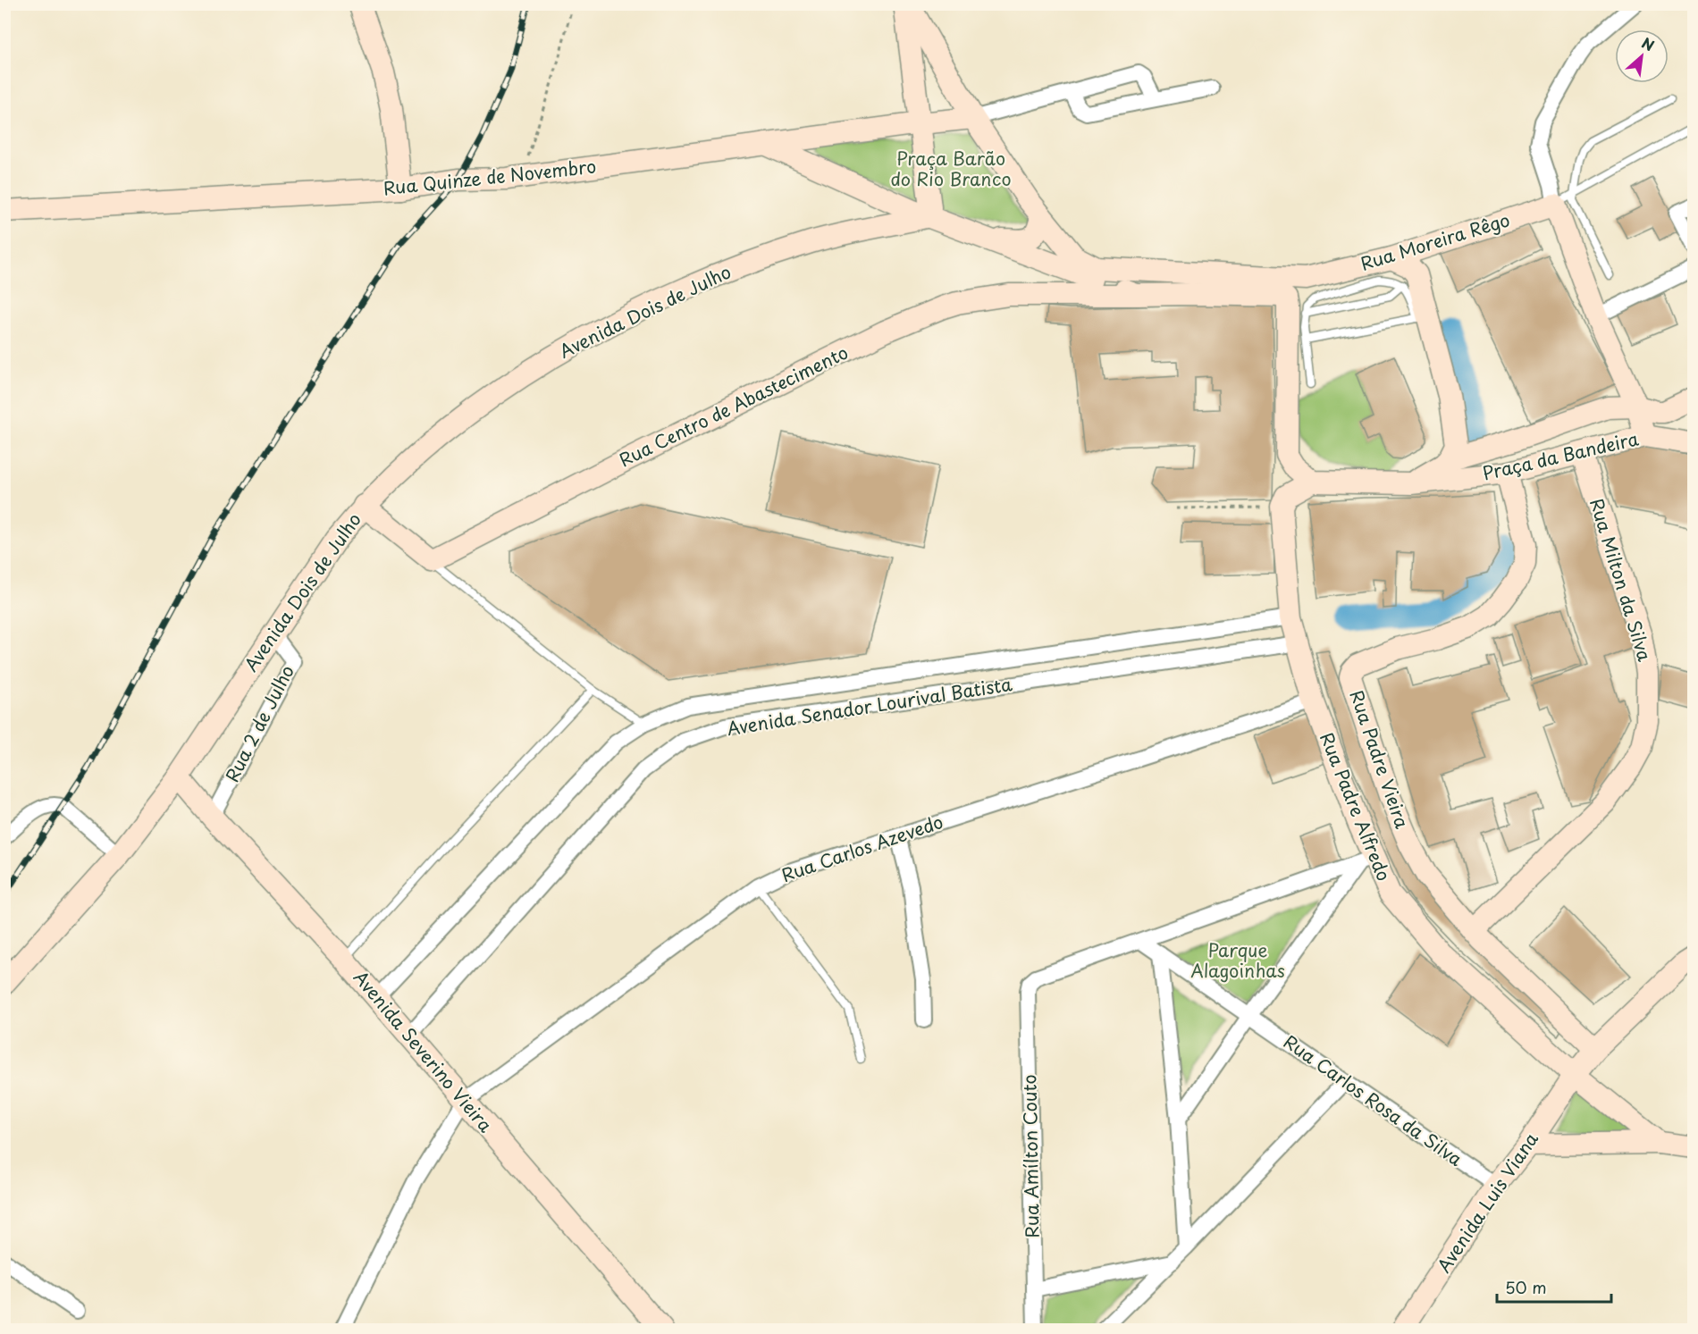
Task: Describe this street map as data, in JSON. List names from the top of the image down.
{
  "streets": {
    "street": [
      "Rua Quinze de Novembro",
      "Rua Moreira Rêgo",
      "Avenida Dois de Julho",
      "Rua Centro de Abastecimento",
      "Praça da Bandeira",
      "Rua Milton da Silva",
      "Avenida Senador Lourival Batista",
      "Rua 2 de Julho",
      "Rua Padre Vieira",
      "Rua Padre Alfredo",
      "Rua Carlos Azevedo",
      "Avenida Severino Vieira",
      "Rua Carlos Rosa da Silva",
      "Rua Amílton Couto",
      "Avenida Luis Viana"
    ]
  },
  "crossings": [
    ["Avenida Dois de Julho", "Rua 2 de Julho"],
    ["Avenida Dois de Julho", "Avenida Severino Vieira"],
    ["Praça da Bandeira", "Rua Milton da Silva"],
    ["Praça da Bandeira", "Rua Padre Vieira"],
    ["Rua Milton da Silva", "Rua Padre Vieira"],
    ["Avenida Senador Lourival Batista", "Rua Padre Alfredo"],
    ["Avenida Senador Lourival Batista", "Avenida Severino Vieira"],
    ["Rua 2 de Julho", "Avenida Severino Vieira"],
    ["Rua Padre Vieira", "Avenida Luis Viana"],
    ["Rua Padre Alfredo", "Rua Carlos Azevedo"],
    ["Rua Padre Alfredo", "Avenida Luis Viana"],
    ["Rua Carlos Azevedo", "Avenida Severino Vieira"],
    ["Rua Carlos Rosa da Silva", "Rua Amílton Couto"],
    ["Rua Carlos Rosa da Silva", "Avenida Luis Viana"]
  ],
  "parks": ["Praça Barão do Rio Branco", "Parque Alagoinhas"],
  "scale_bar": "50 m",
  "north": "top right"
}
